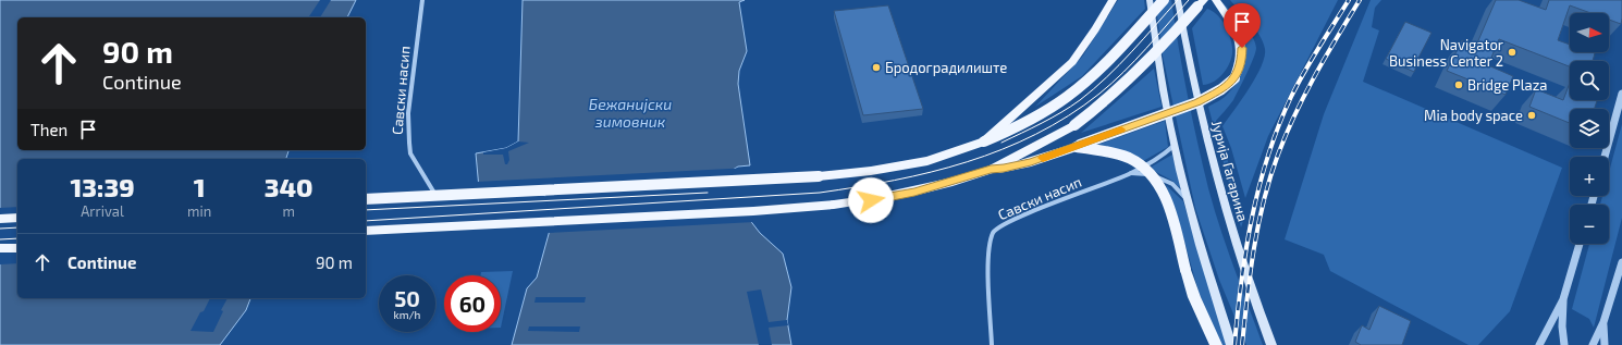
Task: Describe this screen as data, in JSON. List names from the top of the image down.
{
  "streets": {
    "main road": ["Јурија Гагарина"],
    "street": ["Савски насип"]
  },
  "water": ["Бежанијски зимовник"],
  "places": [
    "Navigator Business Center 2",
    "Бродоградилиште",
    "Bridge Plaza",
    "Mia body space"
  ],
  "north": "right",
  "page": {
    "map_buttons": ["+", "−"],
    "turn": ["90 m", "Continue"],
    "then": "Then",
    "eta": [
      "13:39",
      "Arrival",
      "1",
      "min",
      "340",
      "m"
    ],
    "list": [
      {
        "name": "Continue",
        "value": "90 m"
      }
    ],
    "speed": "50 km/h",
    "limit": "60"
  }
}
